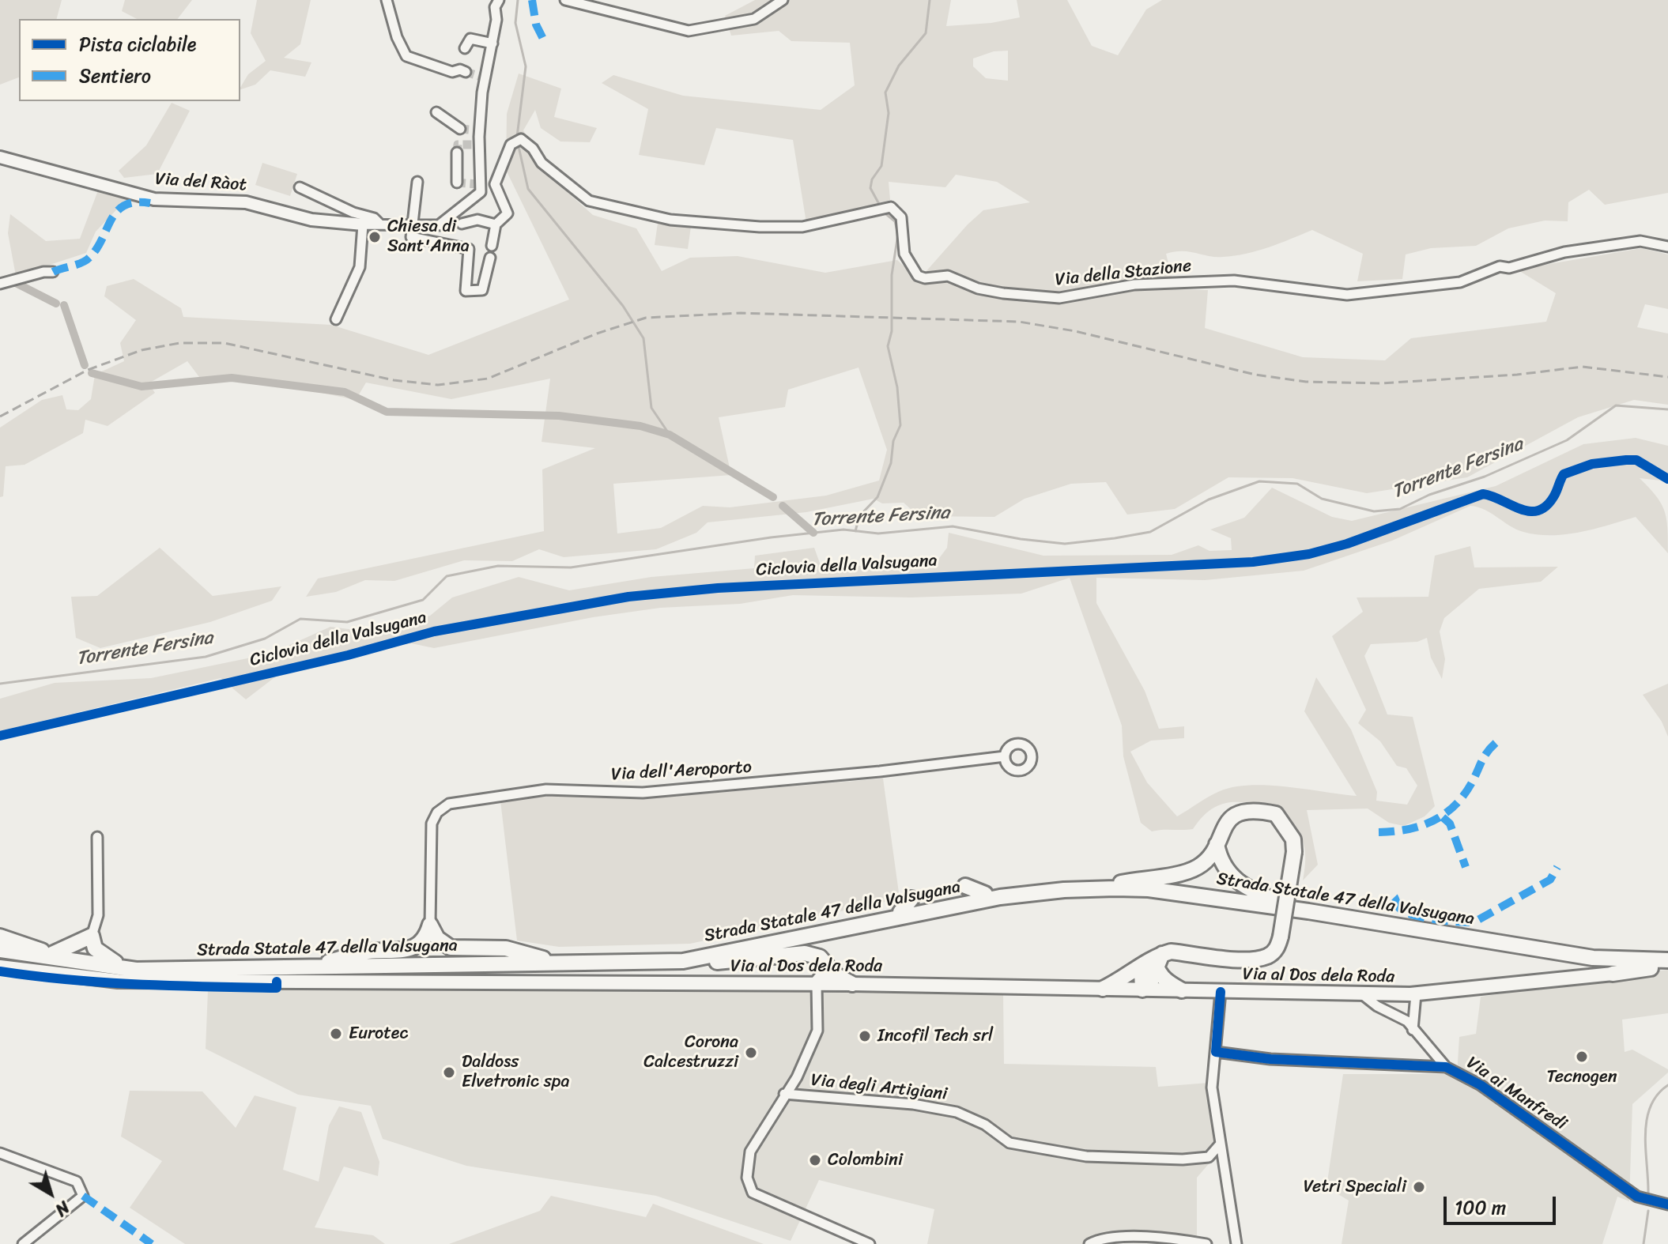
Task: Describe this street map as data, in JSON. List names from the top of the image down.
{
  "streets": {
    "highway": ["Strada Statale 47 della Valsugana"],
    "main road": ["Via al Dos dela Roda"],
    "street": [
      "Via del Ràot",
      "Via della Stazione",
      "Via dell'Aeroporto",
      "Via degli Artigiani",
      "Via ai Manfredi"
    ],
    "cycle path": ["Ciclovia della Valsugana"]
  },
  "crossings": [
    ["Via al Dos dela Roda", "Via degli Artigiani"],
    ["Via al Dos dela Roda", "Via ai Manfredi"]
  ],
  "water": ["Torrente Fersina"],
  "places": [
    "Chiesa di Sant'Anna",
    "Eurotec",
    "Incofil Tech srl",
    "Corona Calcestruzzi",
    "Tecnogen",
    "Daldoss Elvetronic spa",
    "Colombini",
    "Vetri Speciali"
  ],
  "legend": ["Pista ciclabile", "Sentiero"],
  "scale_bar": "100 m",
  "north": "bottom right"
}
